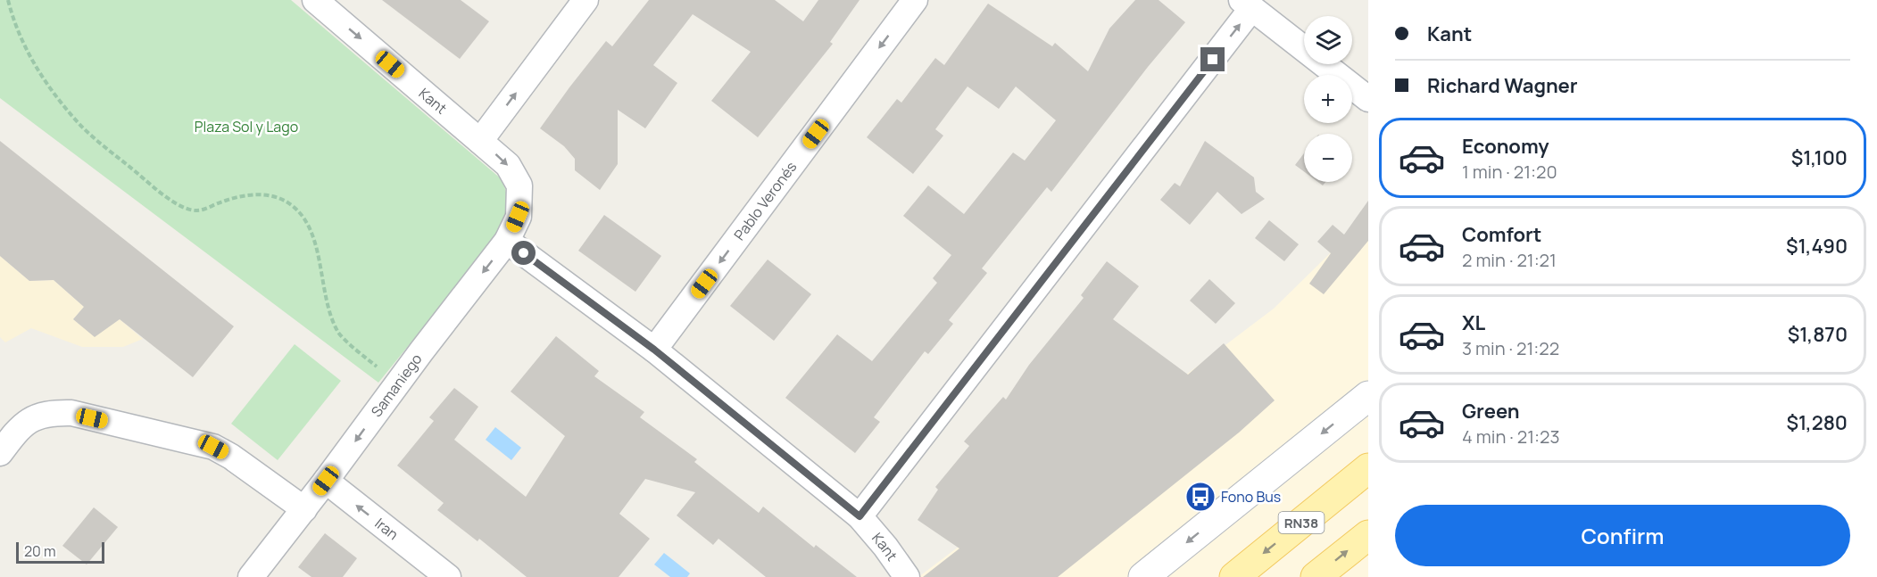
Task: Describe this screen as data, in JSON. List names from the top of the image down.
{
  "streets": {
    "main road": ["RN38"],
    "street": [
      "Kant",
      "Pablo Veronés",
      "Samaniego",
      "Iran"
    ]
  },
  "crossings": [
    ["Kant", "Pablo Veronés"],
    ["Kant", "Samaniego"],
    ["Samaniego", "Iran"]
  ],
  "one_way": ["Pablo Veronés", "Samaniego", "Iran"],
  "parks": ["Plaza Sol y Lago"],
  "places": {
    "bus stop": ["Fono Bus"]
  },
  "scale_bar": "20 m",
  "page": {
    "banner": ["Kant", "Richard Wagner"],
    "map_buttons": ["+", "−"],
    "list": [
      {
        "name": "Economy",
        "note": "1 min · 21:20",
        "value": "$1,100"
      },
      {
        "name": "Comfort",
        "note": "2 min · 21:21",
        "value": "$1,490"
      },
      {
        "name": "XL",
        "note": "3 min · 21:22",
        "value": "$1,870"
      },
      {
        "name": "Green",
        "note": "4 min · 21:23",
        "value": "$1,280"
      }
    ],
    "buttons": "Confirm",
    "scale": "20 m"
  }
}
